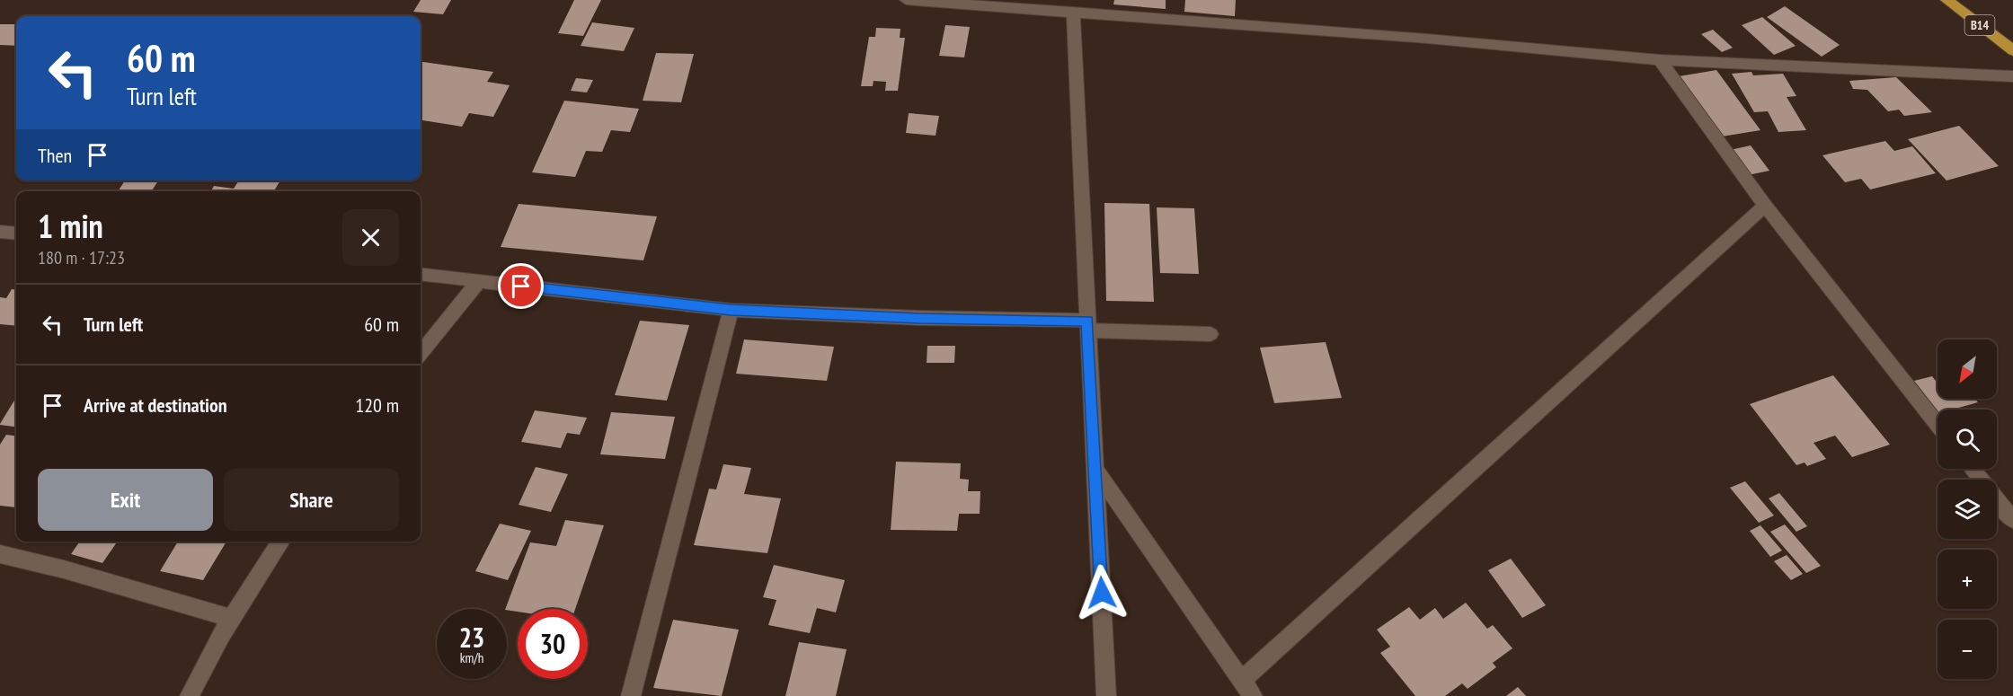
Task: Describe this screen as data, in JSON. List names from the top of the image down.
{
  "streets": {
    "highway": ["B14"]
  },
  "north": "bottom left",
  "page": {
    "turn": ["60 m", "Turn left"],
    "then": "Then",
    "heading": ["1 min", "180 m · 17:23"],
    "list": [
      {
        "name": "Turn left",
        "value": "60 m"
      },
      {
        "name": "Arrive at destination",
        "value": "120 m"
      }
    ],
    "map_buttons": ["+", "−"],
    "buttons": ["Exit", "Share"],
    "speed": "23 km/h",
    "limit": "30"
  }
}
